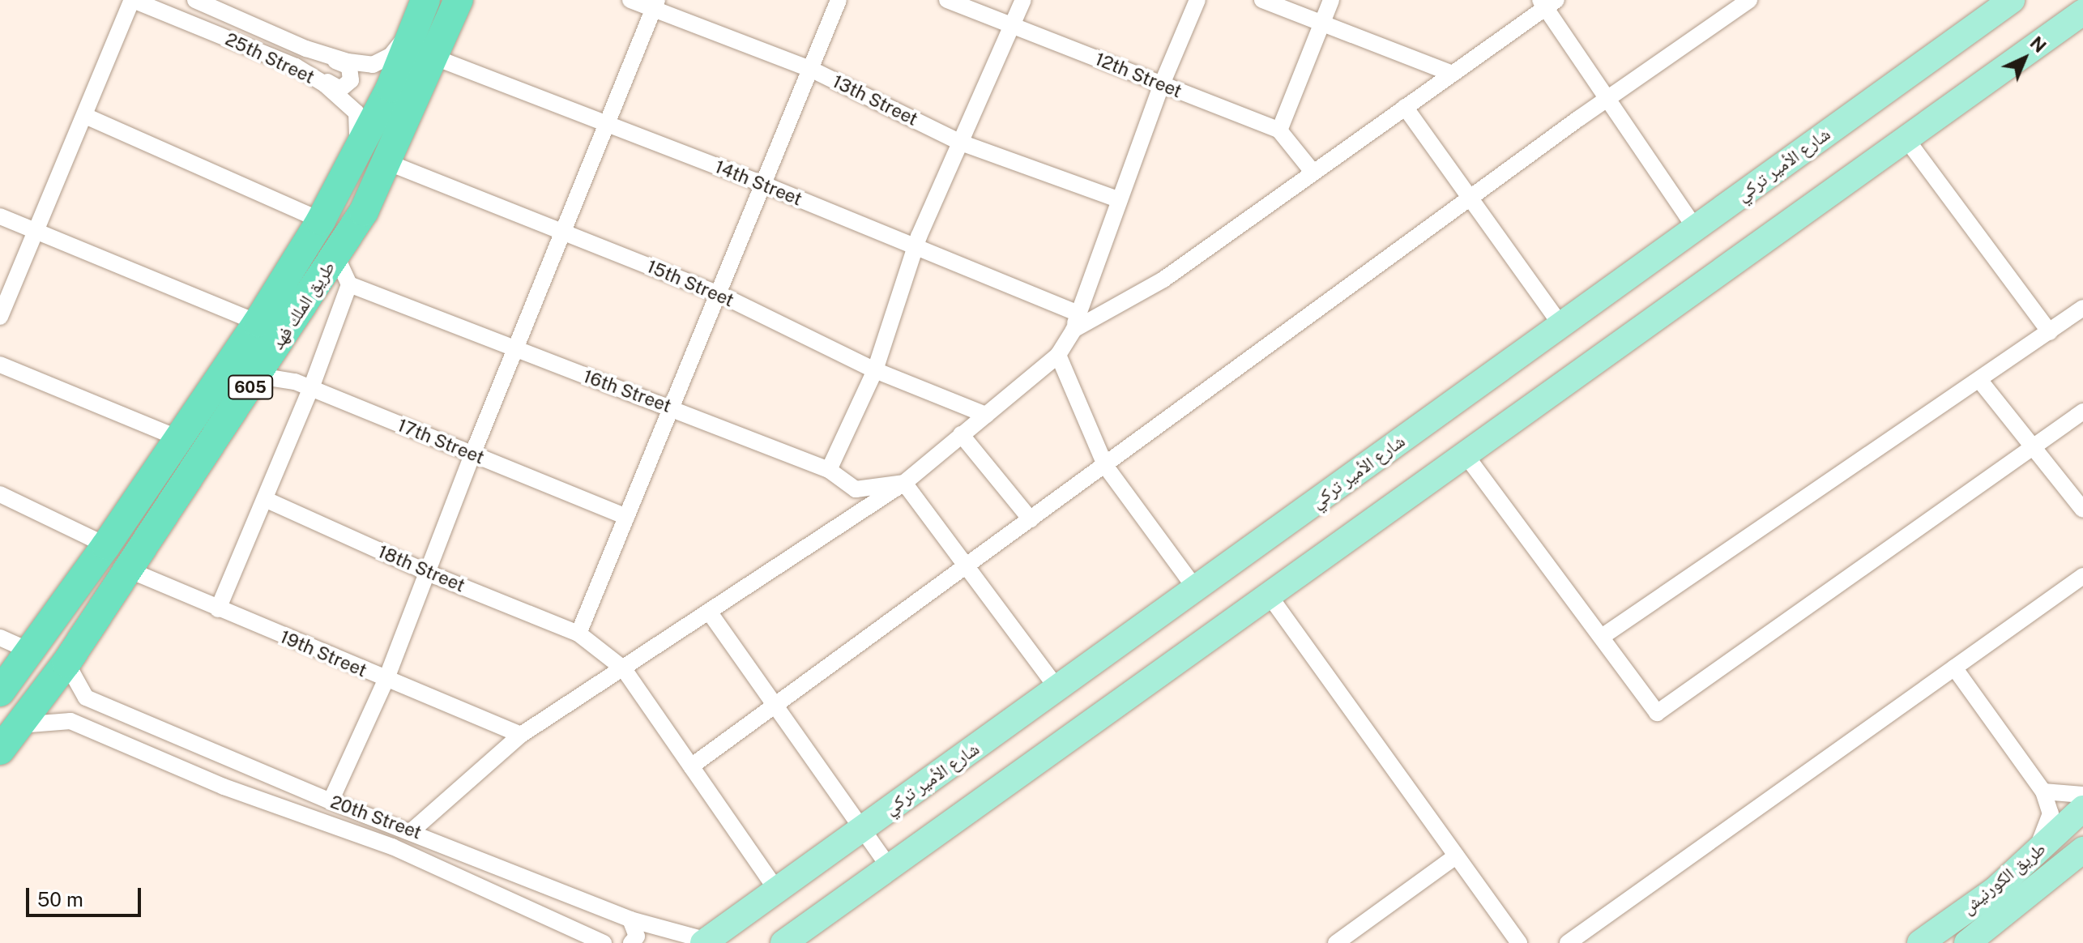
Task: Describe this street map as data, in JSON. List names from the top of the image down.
{
  "streets": {
    "highway": ["طريق الملك فهد", "605"],
    "main road": ["شارع الأمير تركي", "طريق الكورنيش"],
    "street": [
      "25th Street",
      "12th Street",
      "13th Street",
      "14th Street",
      "15th Street",
      "16th Street",
      "17th Street",
      "18th Street",
      "19th Street",
      "20th Street"
    ]
  },
  "crossings": [
    ["25th Street", "طريق الملك فهد"],
    ["شارع الأمير تركي", "18th Street"],
    ["شارع الأمير تركي", "20th Street"],
    ["14th Street", "طريق الملك فهد"],
    ["15th Street", "طريق الملك فهد"],
    ["طريق الملك فهد", "17th Street"],
    ["طريق الملك فهد", "19th Street"],
    ["طريق الملك فهد", "20th Street"]
  ],
  "scale_bar": "50 m",
  "north": "top right"
}
